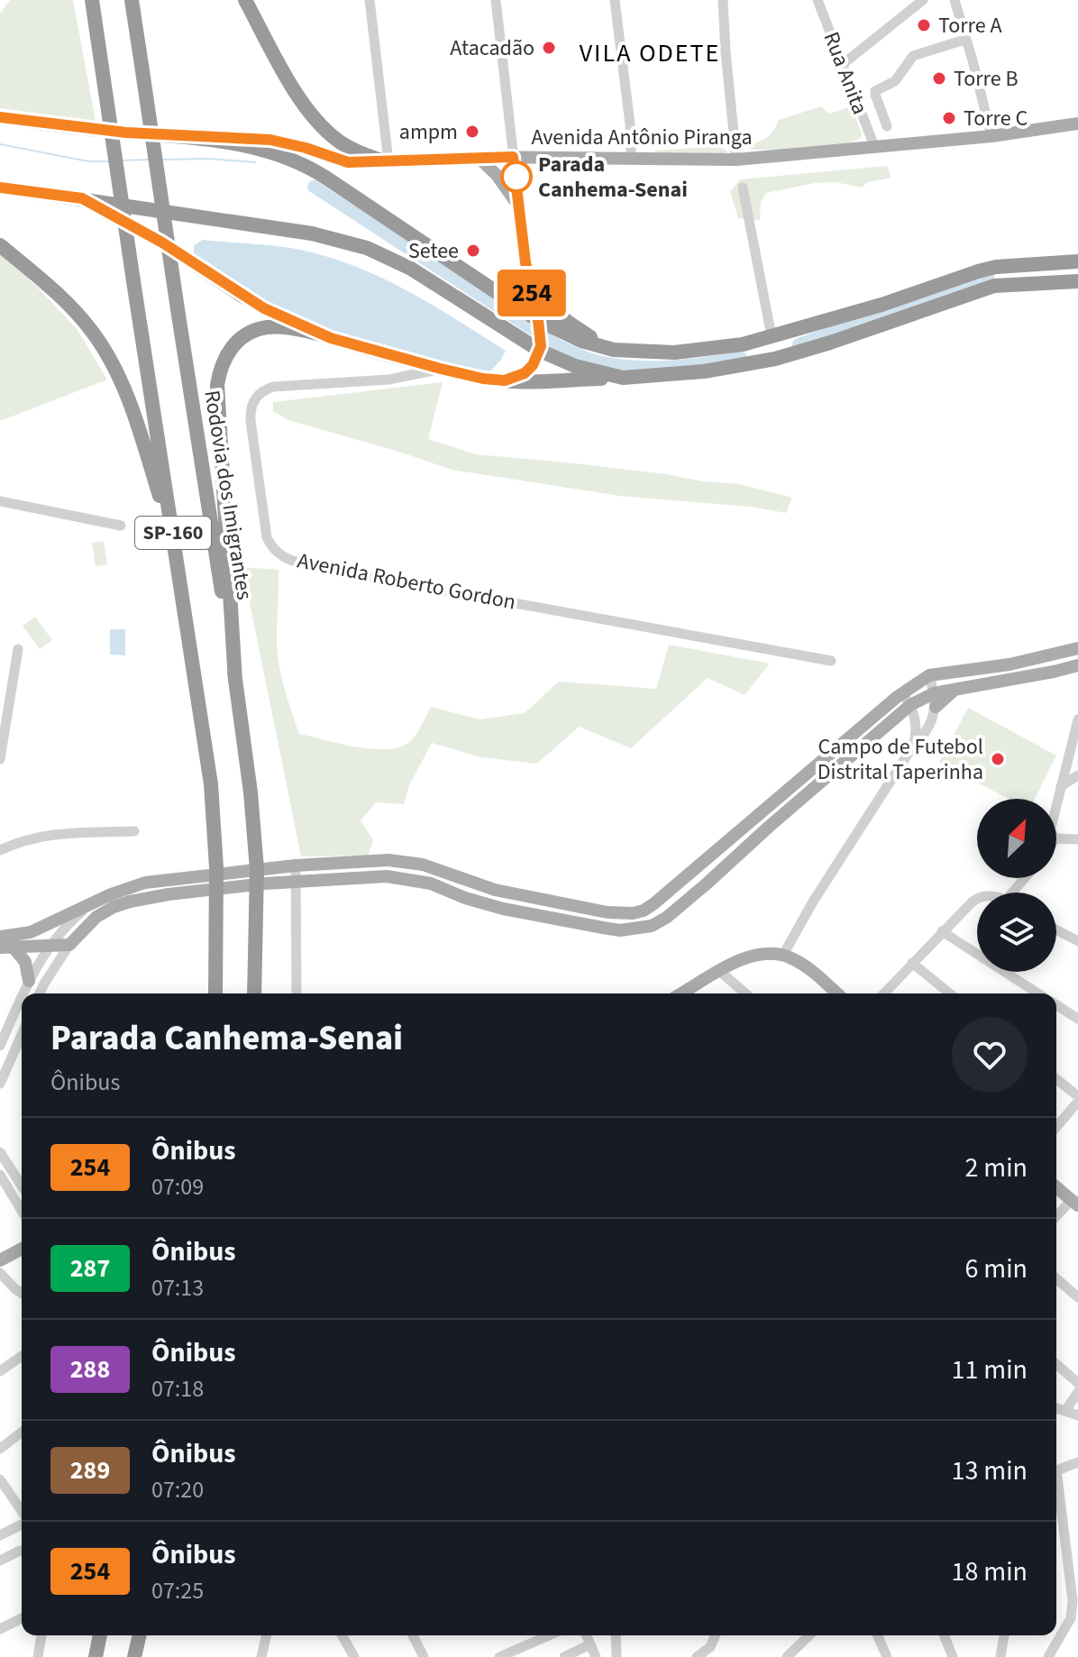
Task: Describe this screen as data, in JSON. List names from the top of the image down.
{
  "streets": {
    "highway": ["Rodovia dos Imigrantes", "SP-160"],
    "main road": ["Avenida Antônio Piranga"],
    "street": ["Rua Anita", "Avenida Roberto Gordon"]
  },
  "crossings": [
    ["Rua Anita", "Avenida Antônio Piranga"]
  ],
  "districts": ["VILA ODETE"],
  "places": [
    "Torre A",
    "Atacadão",
    "Torre B",
    "Torre C",
    "ampm",
    "Parada Canhema-Senai",
    "Setee",
    "Campo de Futebol Distrital Taperinha"
  ],
  "lines": ["bus line 254"],
  "north": "top right",
  "page": {
    "on_map": "254",
    "heading": ["Parada Canhema-Senai", "Ônibus"],
    "list": [
      {
        "mark": "254",
        "name": "Ônibus",
        "note": "07:09",
        "value": "2 min"
      },
      {
        "mark": "287",
        "name": "Ônibus",
        "note": "07:13",
        "value": "6 min"
      },
      {
        "mark": "288",
        "name": "Ônibus",
        "note": "07:18",
        "value": "11 min"
      },
      {
        "mark": "289",
        "name": "Ônibus",
        "note": "07:20",
        "value": "13 min"
      },
      {
        "mark": "254",
        "name": "Ônibus",
        "note": "07:25",
        "value": "18 min"
      }
    ]
  }
}
